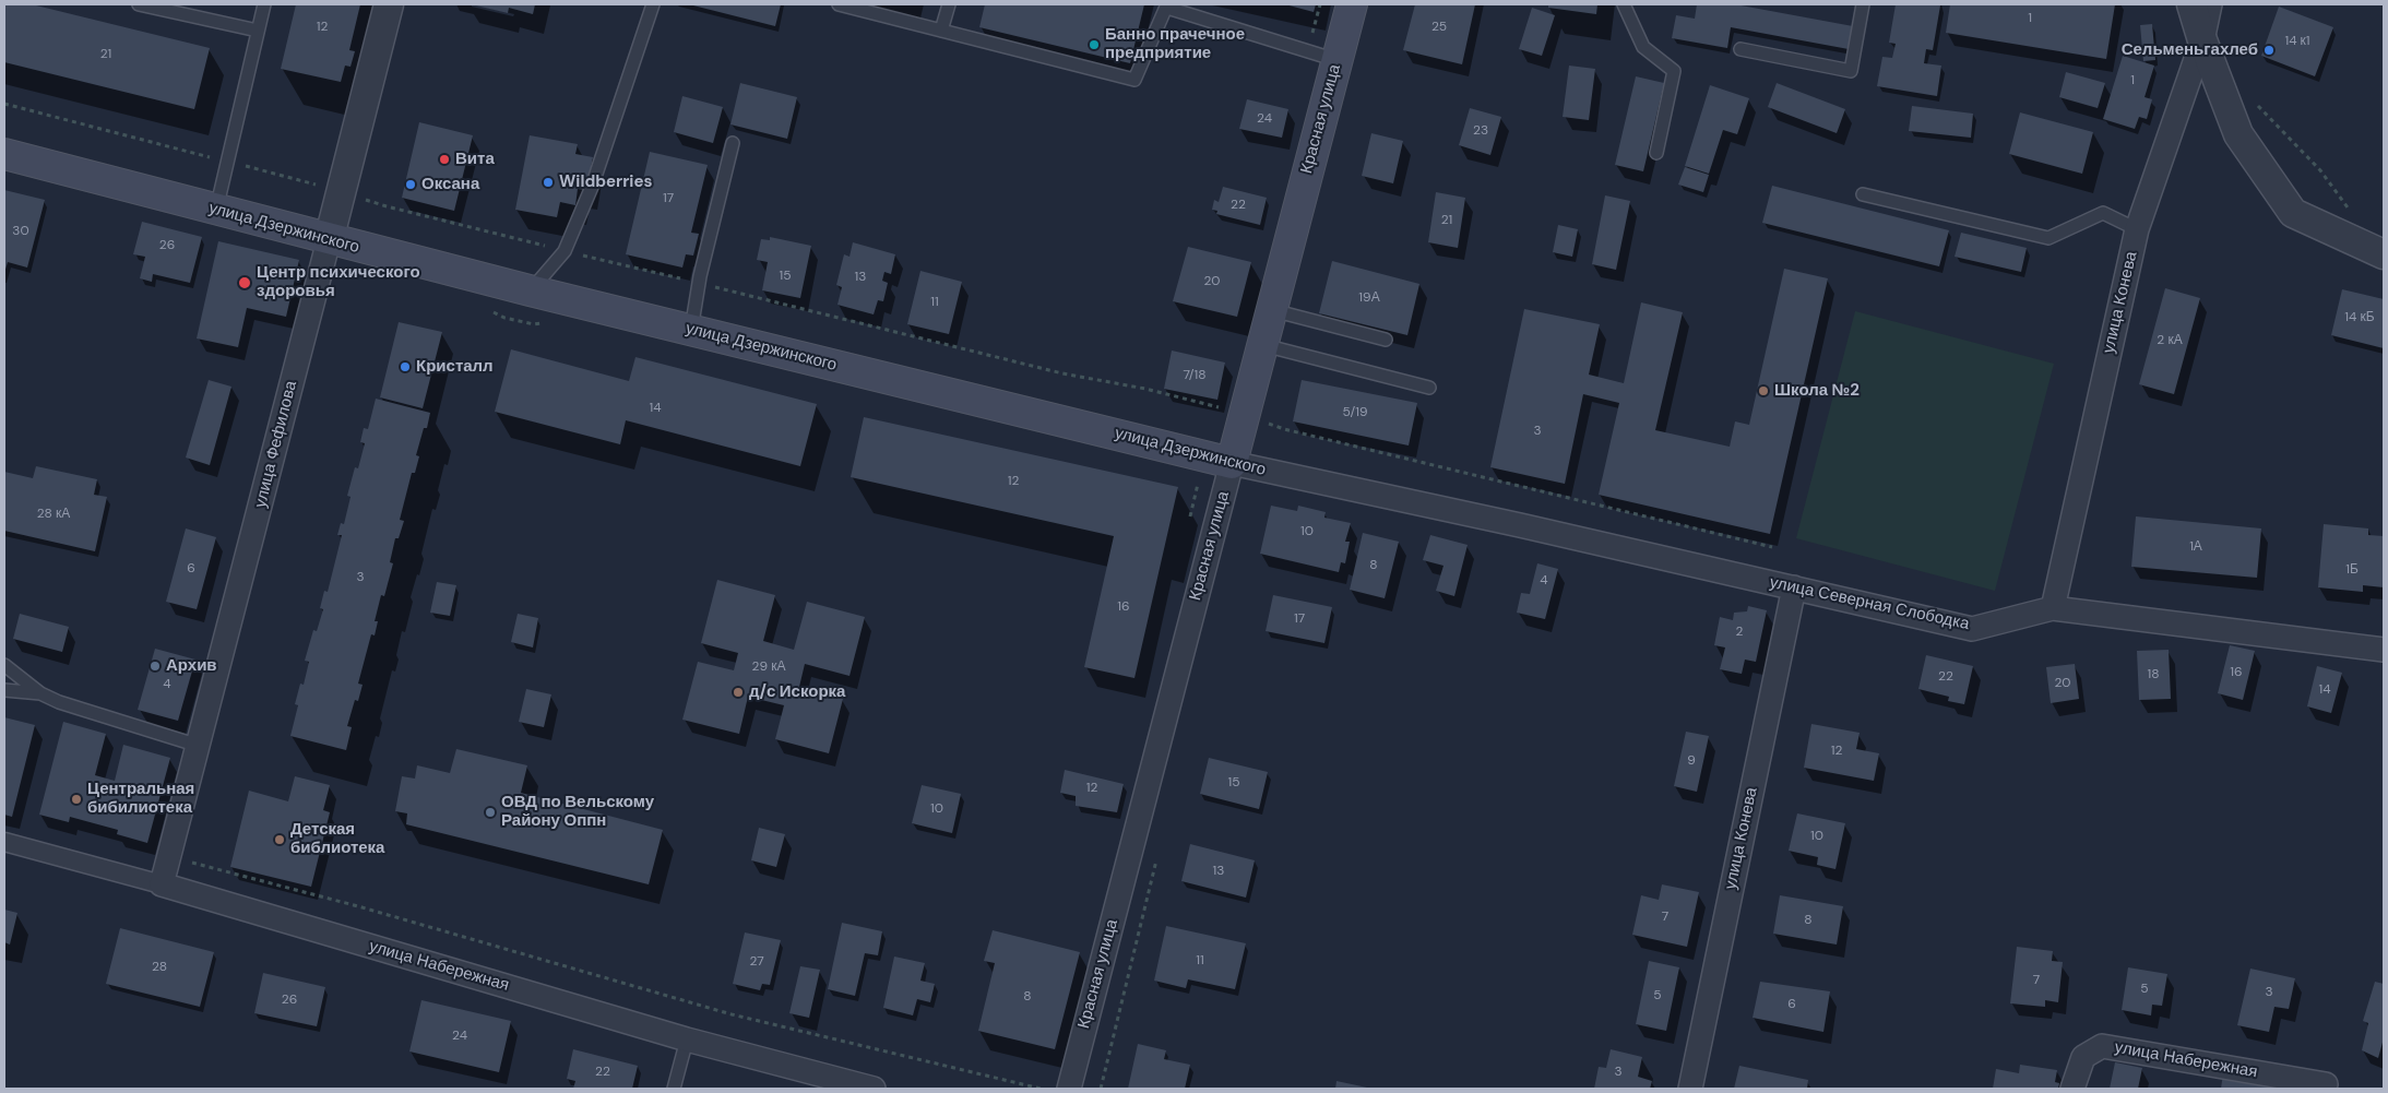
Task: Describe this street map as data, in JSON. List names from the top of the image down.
{
  "streets": {
    "main road": ["Красная улица", "улица Дзержинского"],
    "street": [
      "улица Конева",
      "улица Фефилова",
      "улица Северная Слободка",
      "улица Набережная"
    ]
  },
  "crossings": [
    ["Красная улица", "улица Дзержинского"],
    ["улица Дзержинского", "улица Фефилова"],
    ["улица Дзержинского", "улица Северная Слободка"],
    ["улица Конева", "улица Северная Слободка"],
    ["улица Фефилова", "улица Набережная"]
  ],
  "places": [
    "Банно прачечное предприятие",
    "Сельменьгахлеб",
    "Вита",
    "Wildberries",
    "Оксана",
    "Центр психического здоровья",
    "Кристалл",
    "Школа №2",
    "Архив",
    "д/с Искорка",
    "Центральная бибилиотека",
    "ОВД по Вельскому Району Оппн",
    "Детская библиотека"
  ],
  "house_numbers": [
    "1",
    "12",
    "25",
    "14 к1",
    "21",
    "1",
    "24",
    "23",
    "17",
    "22",
    "21",
    "30",
    "26",
    "15",
    "13",
    "20",
    "19А",
    "11",
    "14 кБ",
    "2 кА",
    "7/18",
    "14",
    "5/19",
    "3",
    "12",
    "28 кА",
    "10",
    "1А",
    "8",
    "6",
    "1Б",
    "3",
    "4",
    "16",
    "17",
    "2",
    "29 кА",
    "16",
    "18",
    "22",
    "20",
    "4",
    "14",
    "12",
    "9",
    "15",
    "12",
    "10",
    "10",
    "13",
    "7",
    "8",
    "11",
    "27",
    "28",
    "7",
    "5",
    "3",
    "5",
    "8",
    "26",
    "6",
    "24",
    "22",
    "3"
  ]
}
